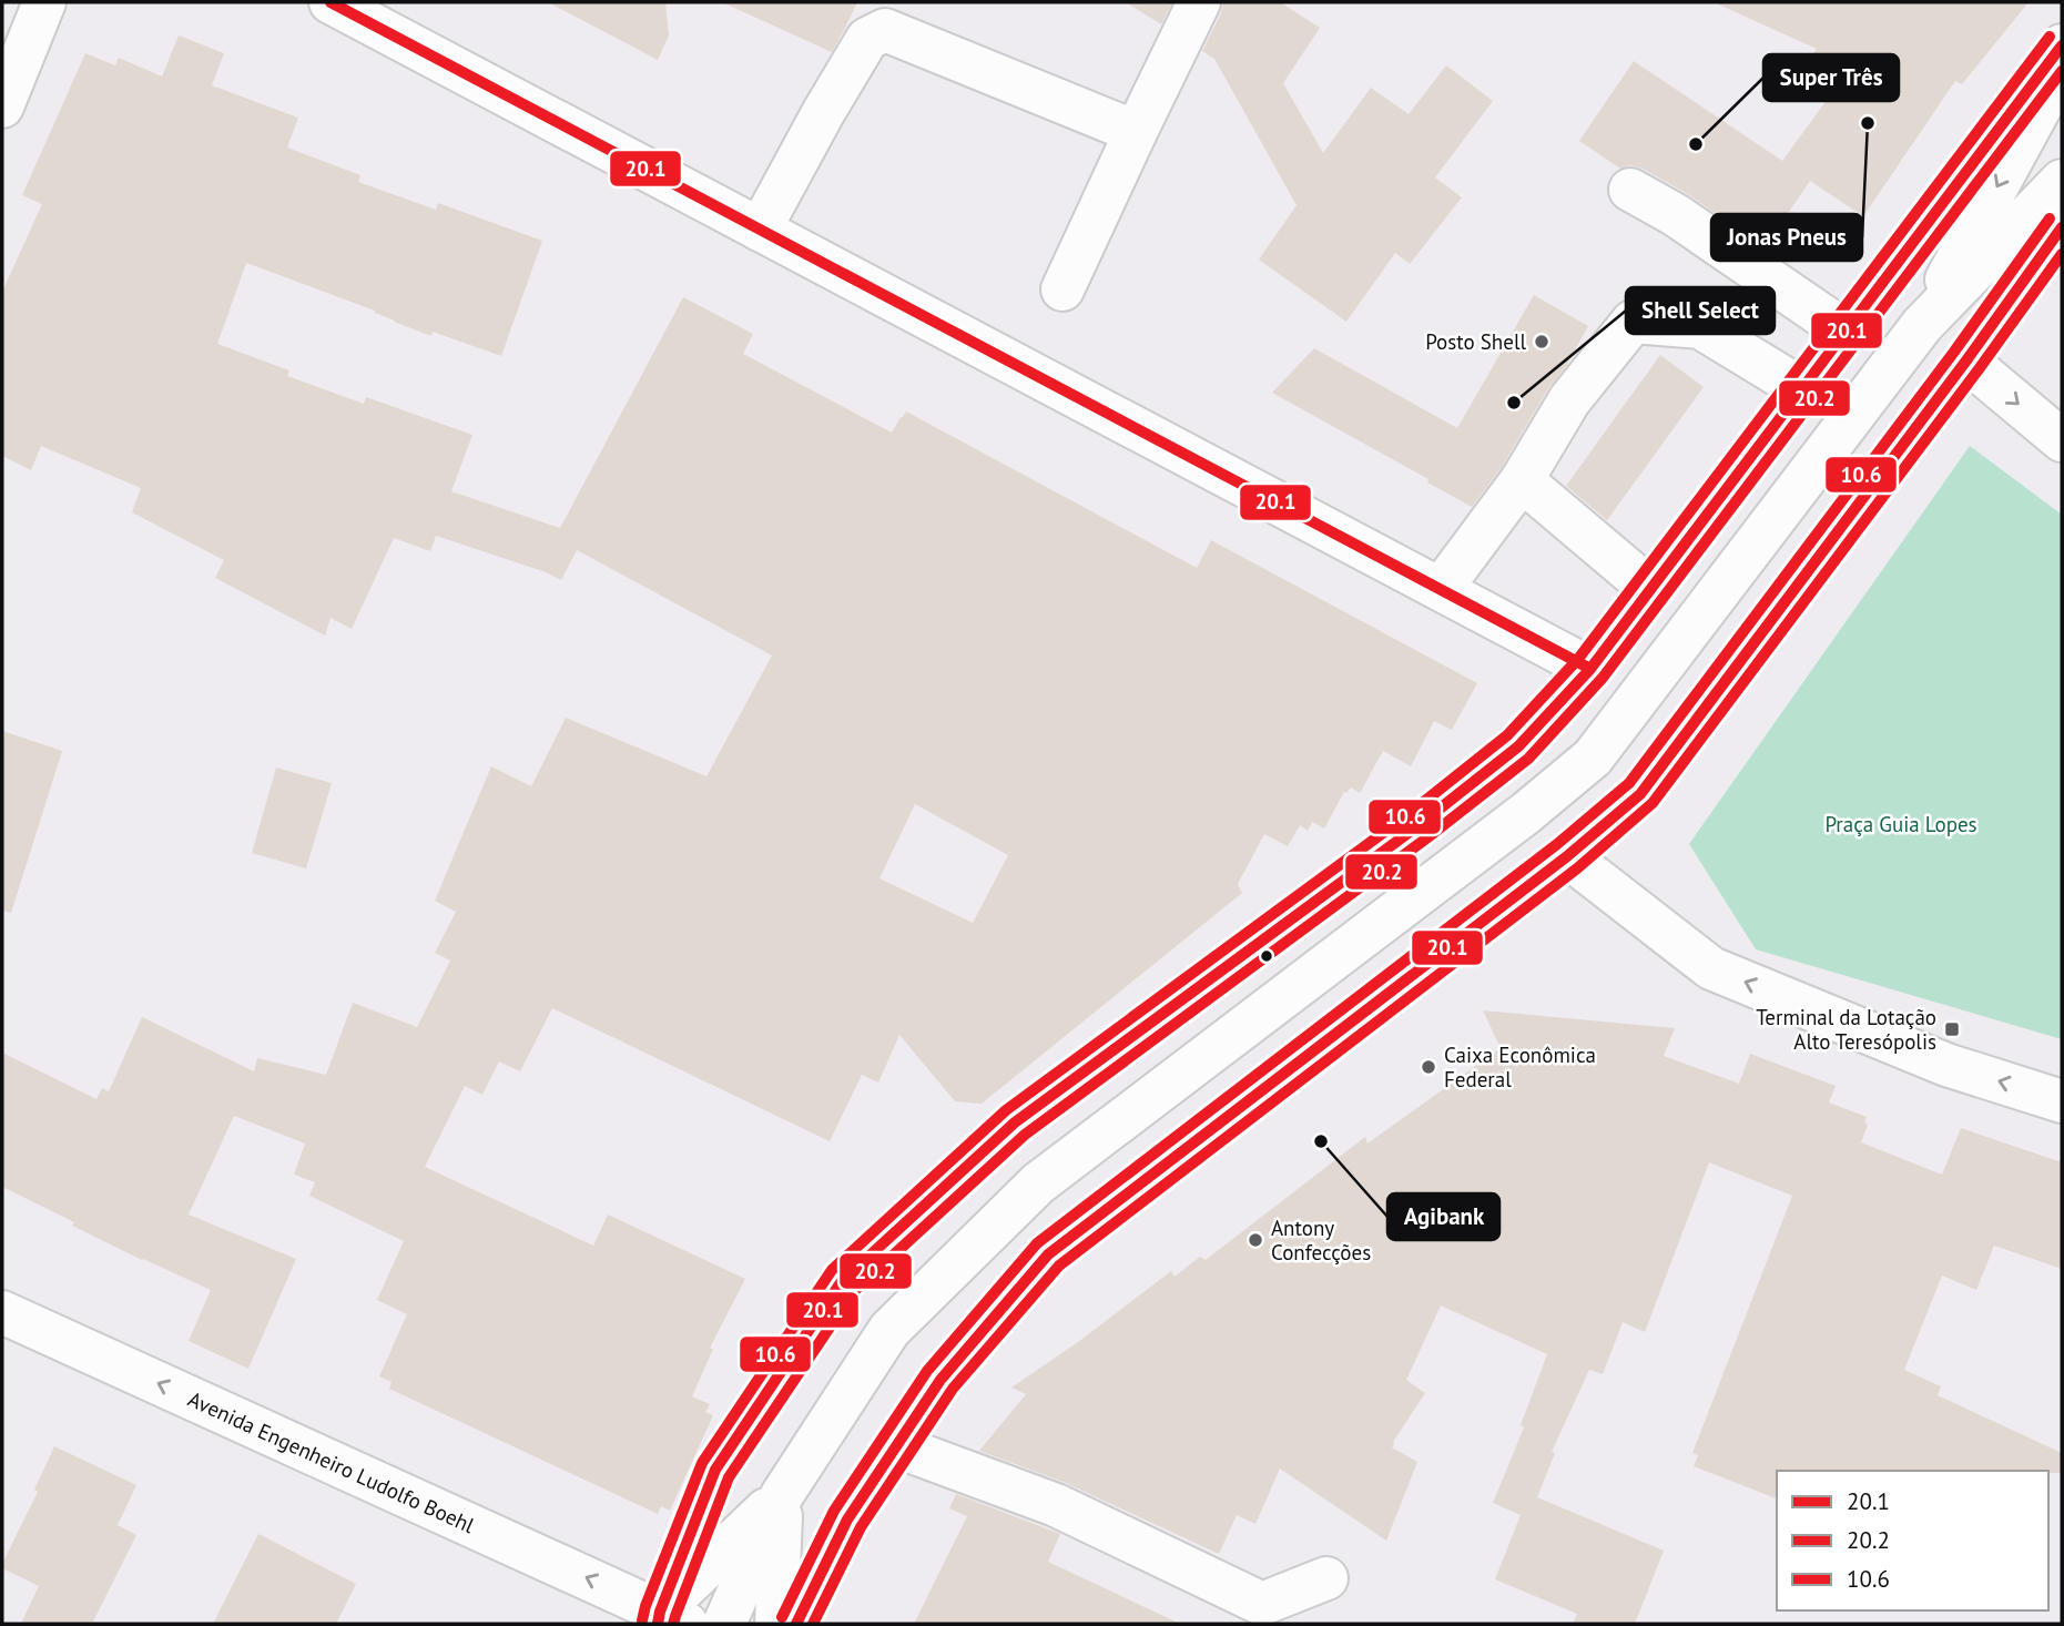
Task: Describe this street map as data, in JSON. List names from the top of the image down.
{
  "streets": {
    "main road": ["Avenida Engenheiro Ludolfo Boehl"]
  },
  "one_way": ["Avenida Engenheiro Ludolfo Boehl"],
  "parks": ["Praça Guia Lopes"],
  "places": {
    "other": [
      "Jonas Pneus",
      "Super Três",
      "Posto Shell",
      "Shell Select",
      "Caixa Econômica Federal",
      "Agibank",
      "Antony Confecções"
    ],
    "transit": ["Terminal da Lotação Alto Teresópolis"]
  },
  "lines": ["transit line 20.1", "transit line 10.6", "transit line 20.2"],
  "legend": ["20.1", "20.2", "10.6"]
}
